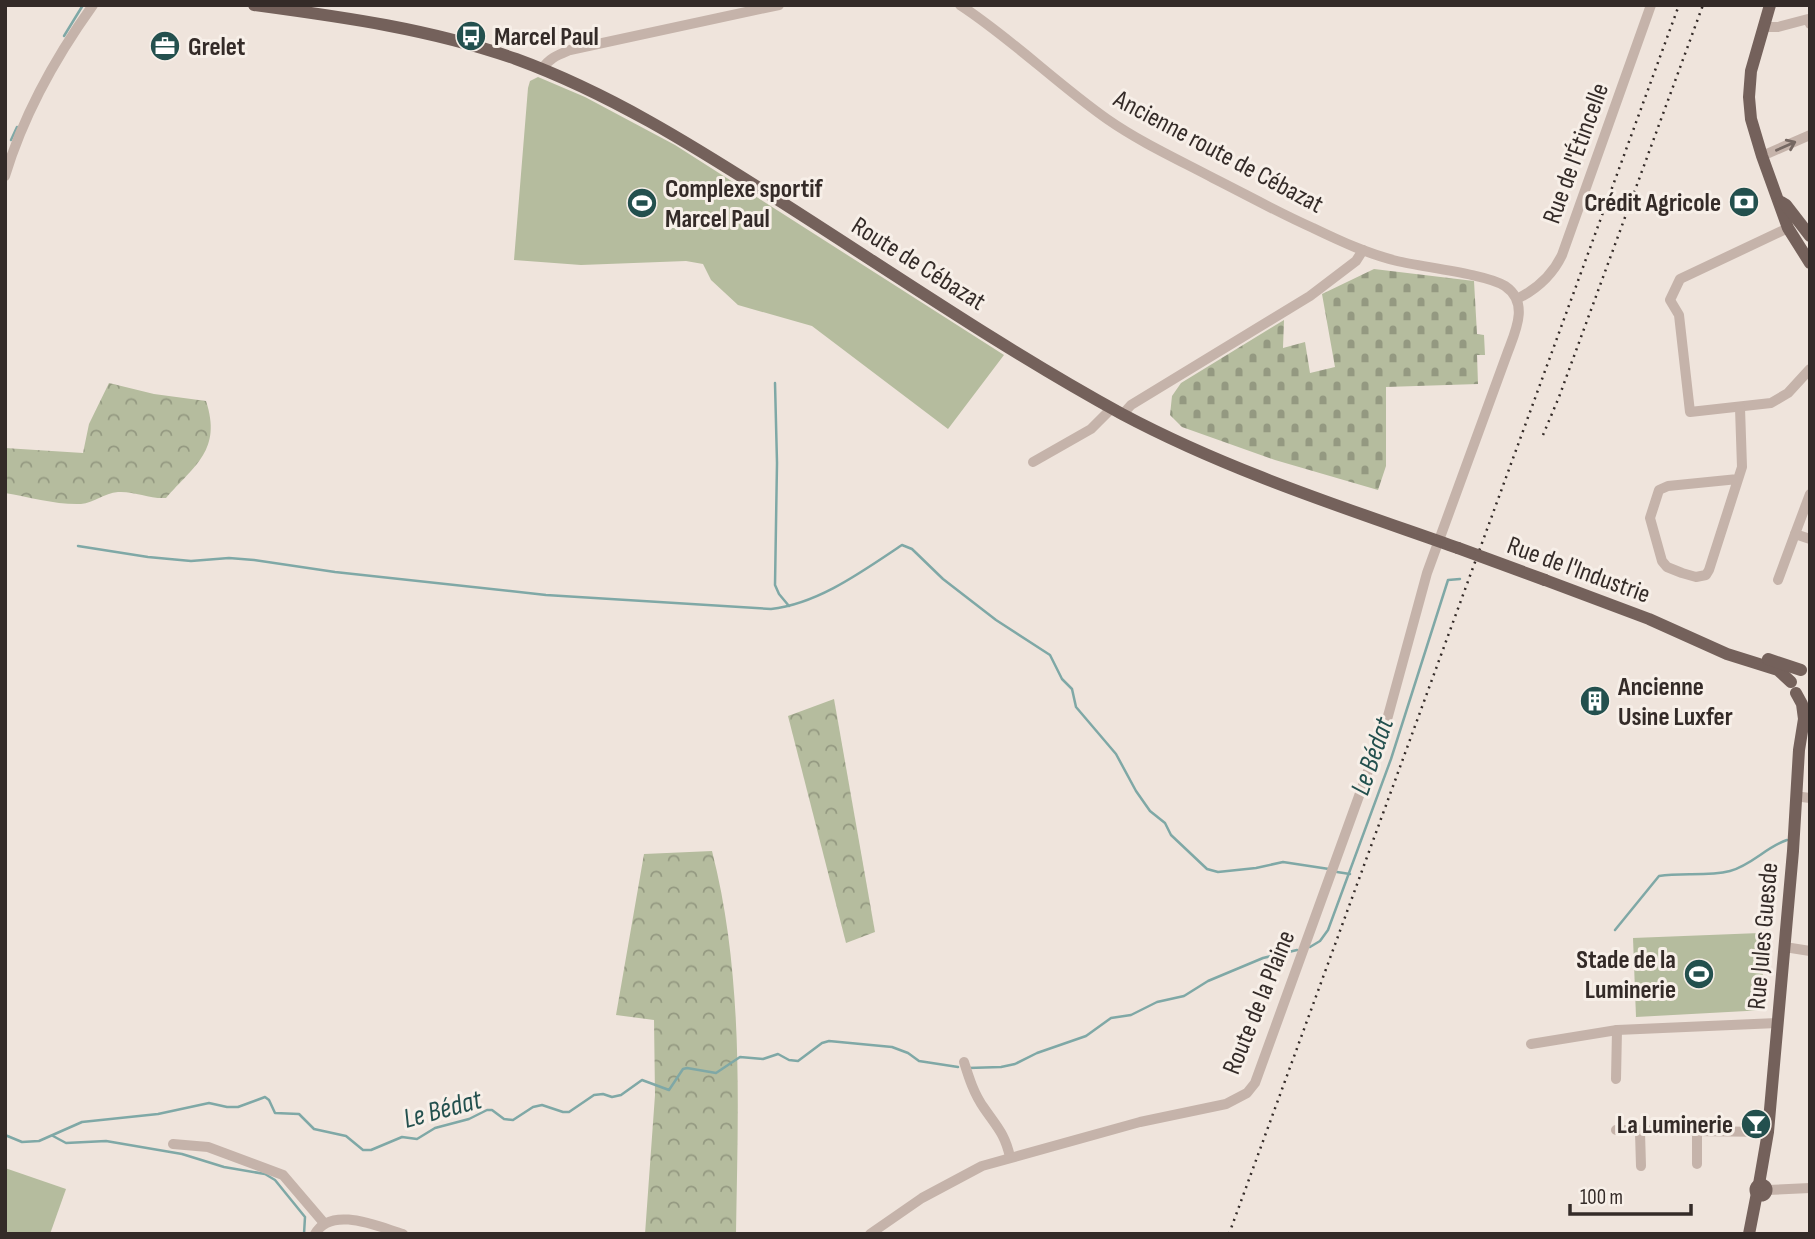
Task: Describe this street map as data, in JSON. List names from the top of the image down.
{
  "streets": {
    "main road": ["Route de Cébazat", "Rue de l'Industrie", "Rue Jules Guesde"],
    "street": ["Ancienne route de Cébazat", "Rue de l'Étincelle", "Route de la Plaine"]
  },
  "crossings": [
    ["Route de Cébazat", "Rue de l'Industrie"],
    ["Route de Cébazat", "Route de la Plaine"],
    ["Rue de l'Industrie", "Rue Jules Guesde"],
    ["Rue de l'Industrie", "Route de la Plaine"]
  ],
  "water": ["Le Bédat"],
  "places": {
    "bus stop": ["Marcel Paul"],
    "office": ["Grelet"],
    "bank": ["Crédit Agricole"],
    "sports": ["Complexe sportif Marcel Paul", "Stade de la Luminerie"],
    "building": ["Ancienne Usine Luxfer"],
    "bar": ["La Luminerie"]
  },
  "scale_bar": "100 m"
}
